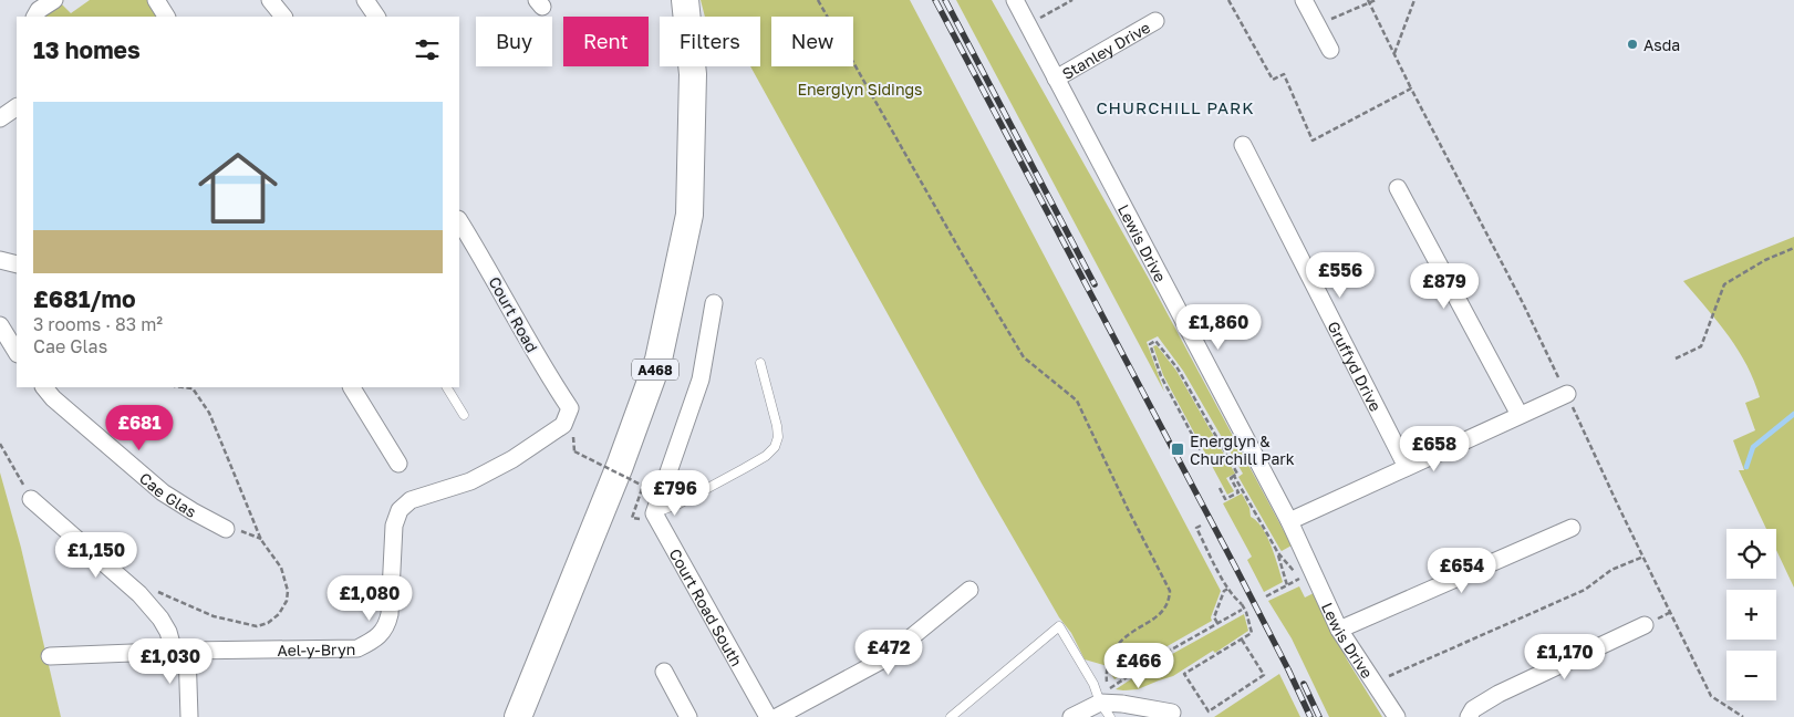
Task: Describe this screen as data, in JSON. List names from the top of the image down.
{
  "streets": {
    "main road": ["A468"],
    "street": [
      "Stanley Drive",
      "Lewis Drive",
      "Court Road",
      "Gruffyd Drive",
      "Cae Glas",
      "Court Road South",
      "Ael-y-Bryn"
    ]
  },
  "crossings": [
    ["Stanley Drive", "Lewis Drive"],
    ["Court Road", "Ael-y-Bryn"]
  ],
  "districts": ["CHURCHILL PARK"],
  "parks": ["Energlyn Sidings"],
  "places": {
    "other": ["Asda"],
    "transit": ["Energlyn & Churchill Park"]
  },
  "page": {
    "chip": [
      "Buy",
      "Rent",
      "Filters",
      "New"
    ],
    "heading": "13 homes",
    "list": [
      {
        "name": "£681/mo",
        "note": "3 rooms · 83 m² · Cae Glas"
      }
    ],
    "price": [
      "£556",
      "£879",
      "£1,860",
      "£681",
      "£658",
      "£796",
      "£1,150",
      "£654",
      "£1,080",
      "£472",
      "£1,170",
      "£1,030",
      "£466"
    ],
    "map_buttons": ["+", "−"]
  }
}
